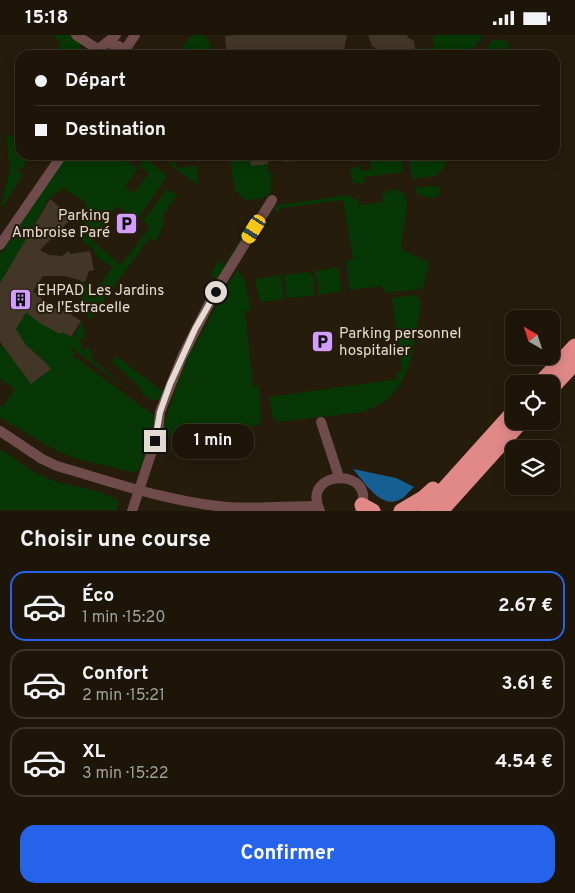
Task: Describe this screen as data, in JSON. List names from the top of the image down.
{
  "places": {
    "parking": ["Parking Ambroise Paré", "Parking personnel hospitalier"],
    "building": ["EHPAD Les Jardins de l'Estracelle"]
  },
  "north": "top left",
  "page": {
    "status": "15:18",
    "banner": ["Départ", "Destination"],
    "bubble": "1 min",
    "heading": "Choisir une course",
    "list": [
      {
        "name": "Éco",
        "note": "1 min · 15:20",
        "value": "2.67 €"
      },
      {
        "name": "Confort",
        "note": "2 min · 15:21",
        "value": "3.61 €"
      },
      {
        "name": "XL",
        "note": "3 min · 15:22",
        "value": "4.54 €"
      }
    ],
    "buttons": "Confirmer"
  }
}
